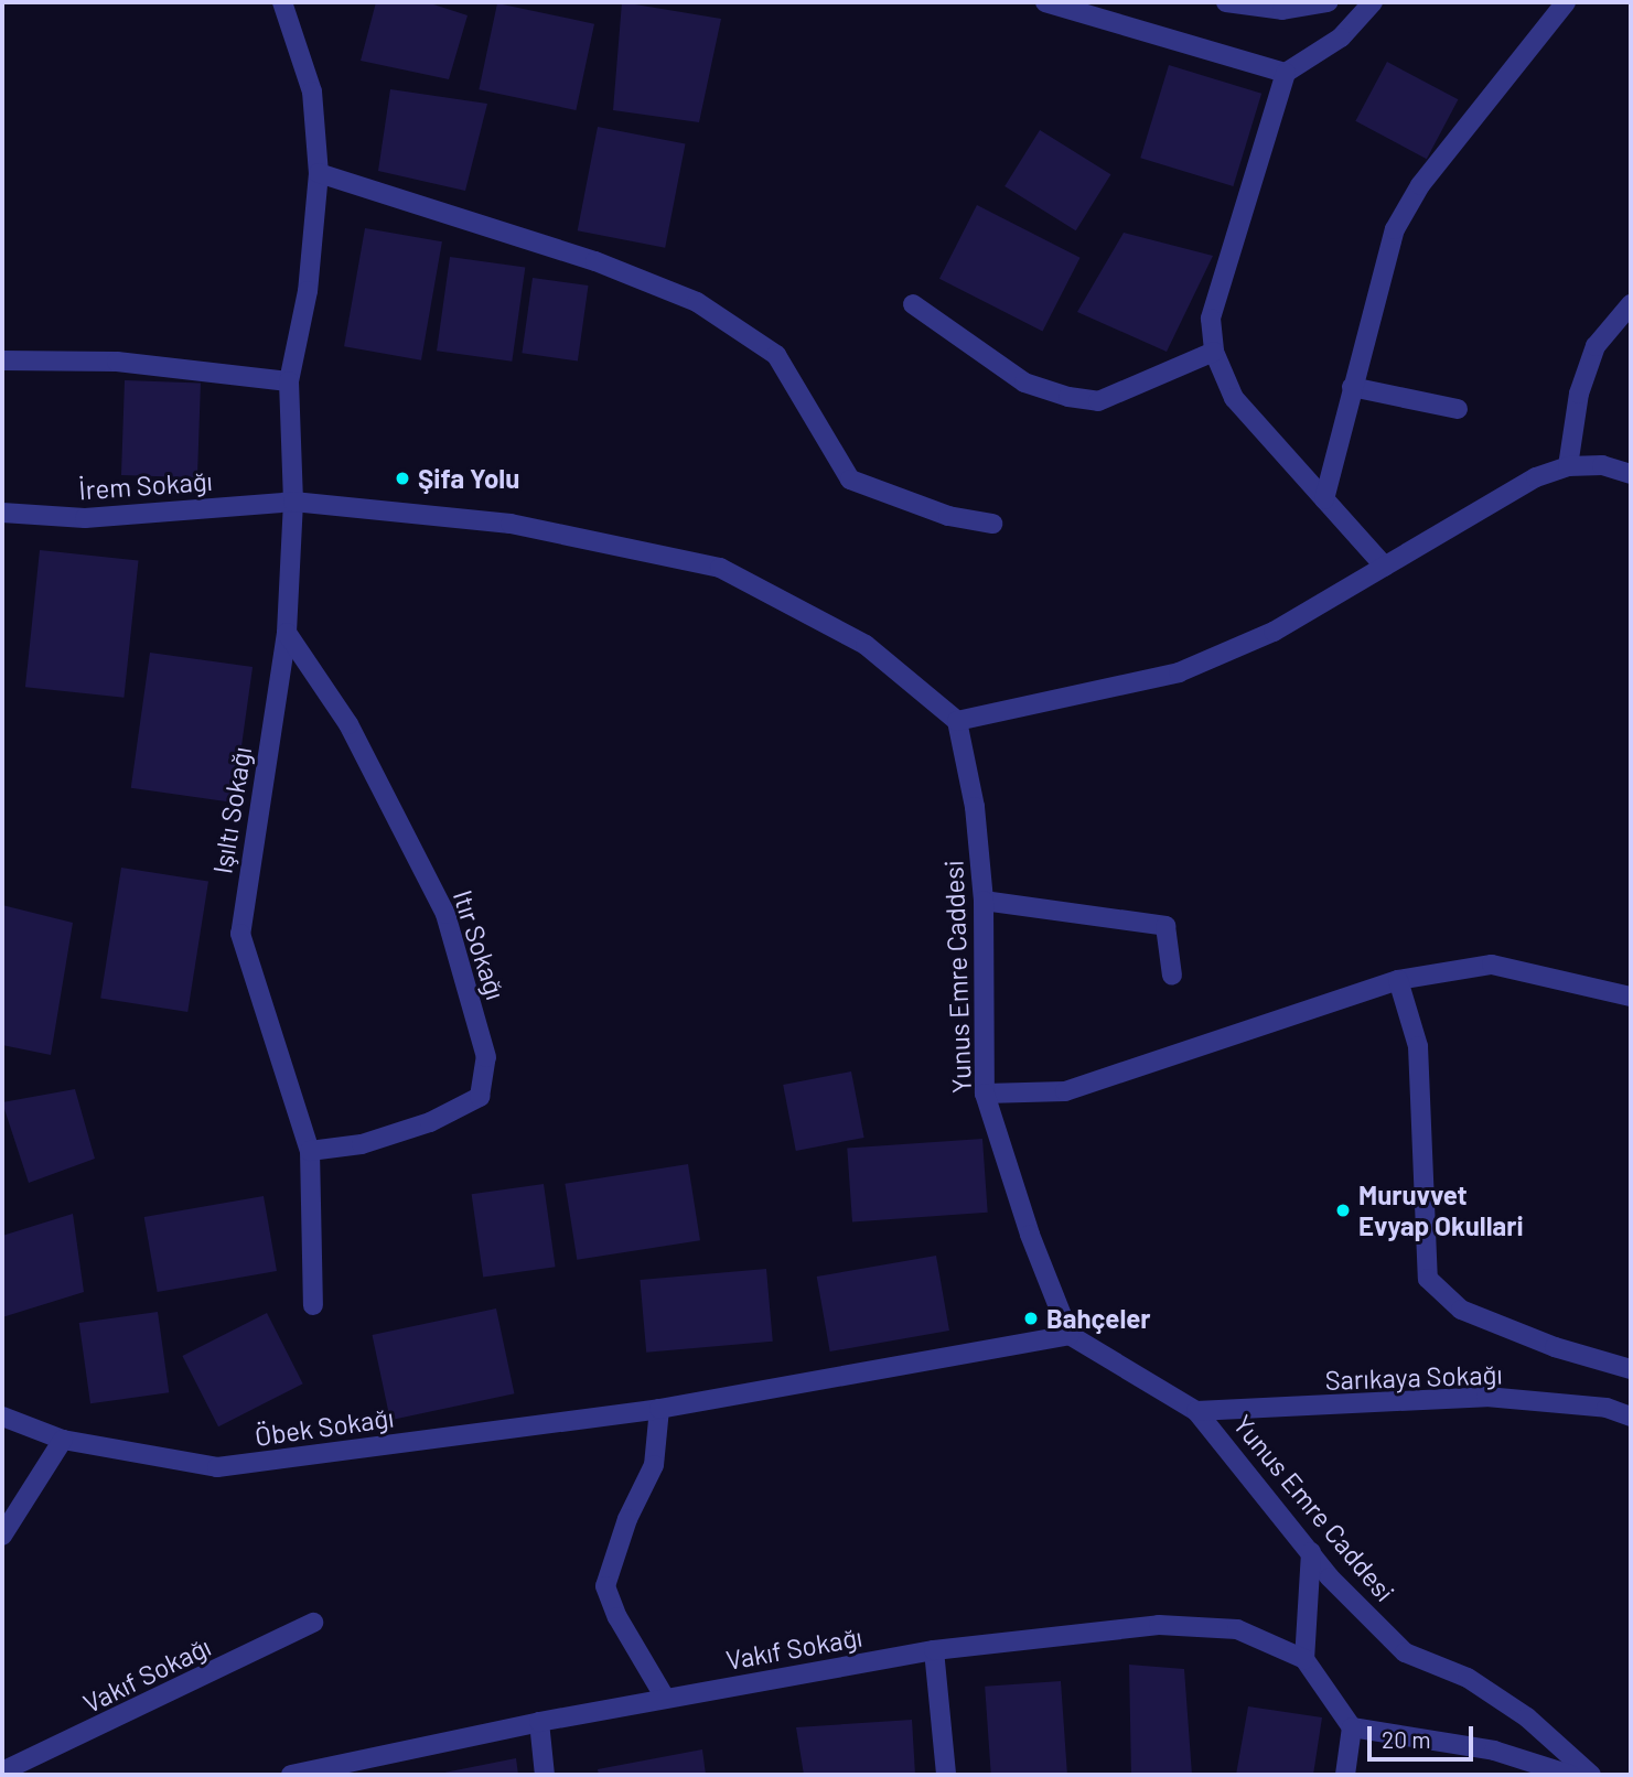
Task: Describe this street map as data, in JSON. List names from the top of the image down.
{
  "streets": {
    "street": [
      "İrem Sokağı",
      "Işıltı Sokağı",
      "Itır Sokağı",
      "Yunus Emre Caddesi",
      "Sarıkaya Sokağı",
      "Öbek Sokağı",
      "Vakıf Sokağı"
    ]
  },
  "crossings": [
    ["İrem Sokağı", "Işıltı Sokağı"],
    ["Işıltı Sokağı", "Itır Sokağı"],
    ["Yunus Emre Caddesi", "Sarıkaya Sokağı"],
    ["Yunus Emre Caddesi", "Öbek Sokağı"]
  ],
  "places": ["Şifa Yolu", "Muruvvet Evyap Okullari", "Bahçeler"],
  "scale_bar": "20 m"
}
